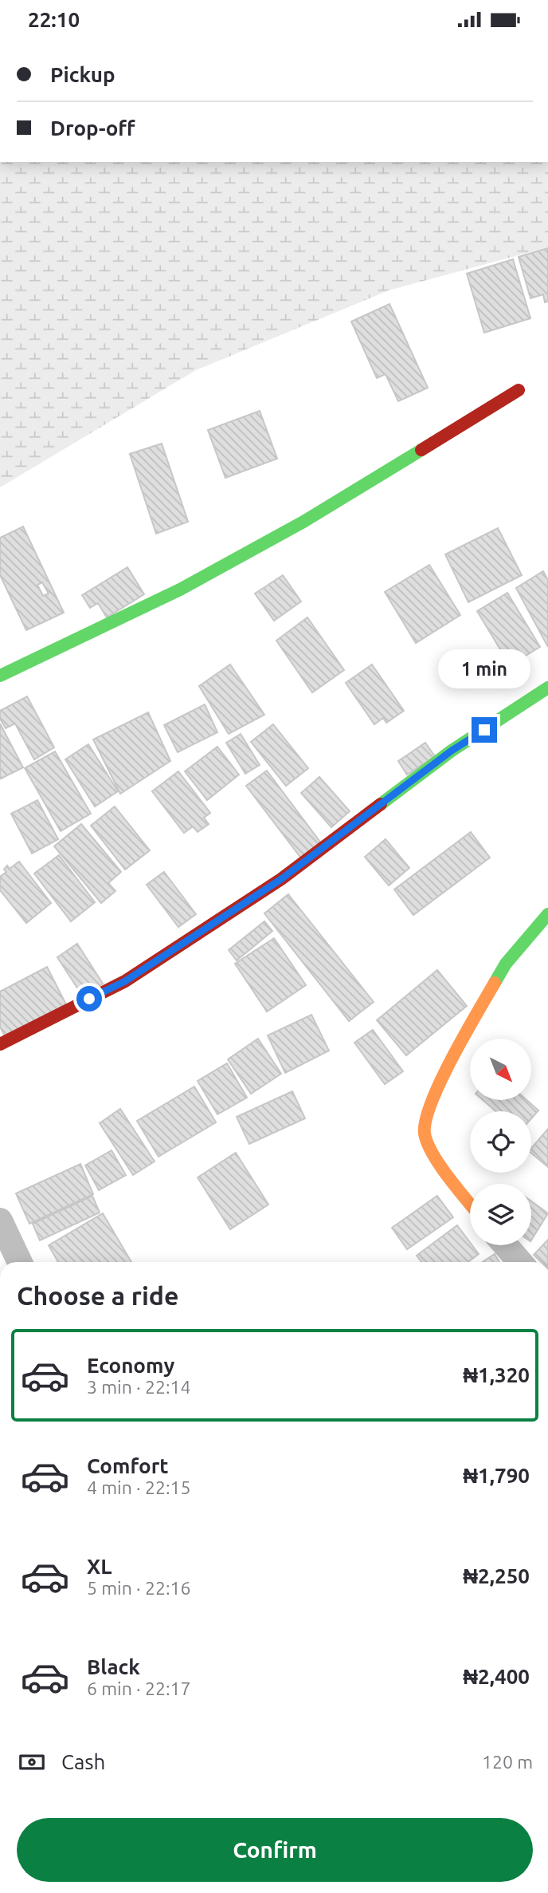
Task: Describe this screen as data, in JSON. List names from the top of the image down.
{
  "north": "bottom right",
  "page": {
    "status": "22:10",
    "banner": ["Pickup", "Drop-off"],
    "bubble": "1 min",
    "heading": "Choose a ride",
    "list": [
      {
        "name": "Economy",
        "note": "3 min · 22:14",
        "value": "₦1,320"
      },
      {
        "name": "Comfort",
        "note": "4 min · 22:15",
        "value": "₦1,790"
      },
      {
        "name": "XL",
        "note": "5 min · 22:16",
        "value": "₦2,250"
      },
      {
        "name": "Black",
        "note": "6 min · 22:17",
        "value": "₦2,400"
      }
    ],
    "pay": ["Cash", "120 m"],
    "buttons": "Confirm"
  }
}
